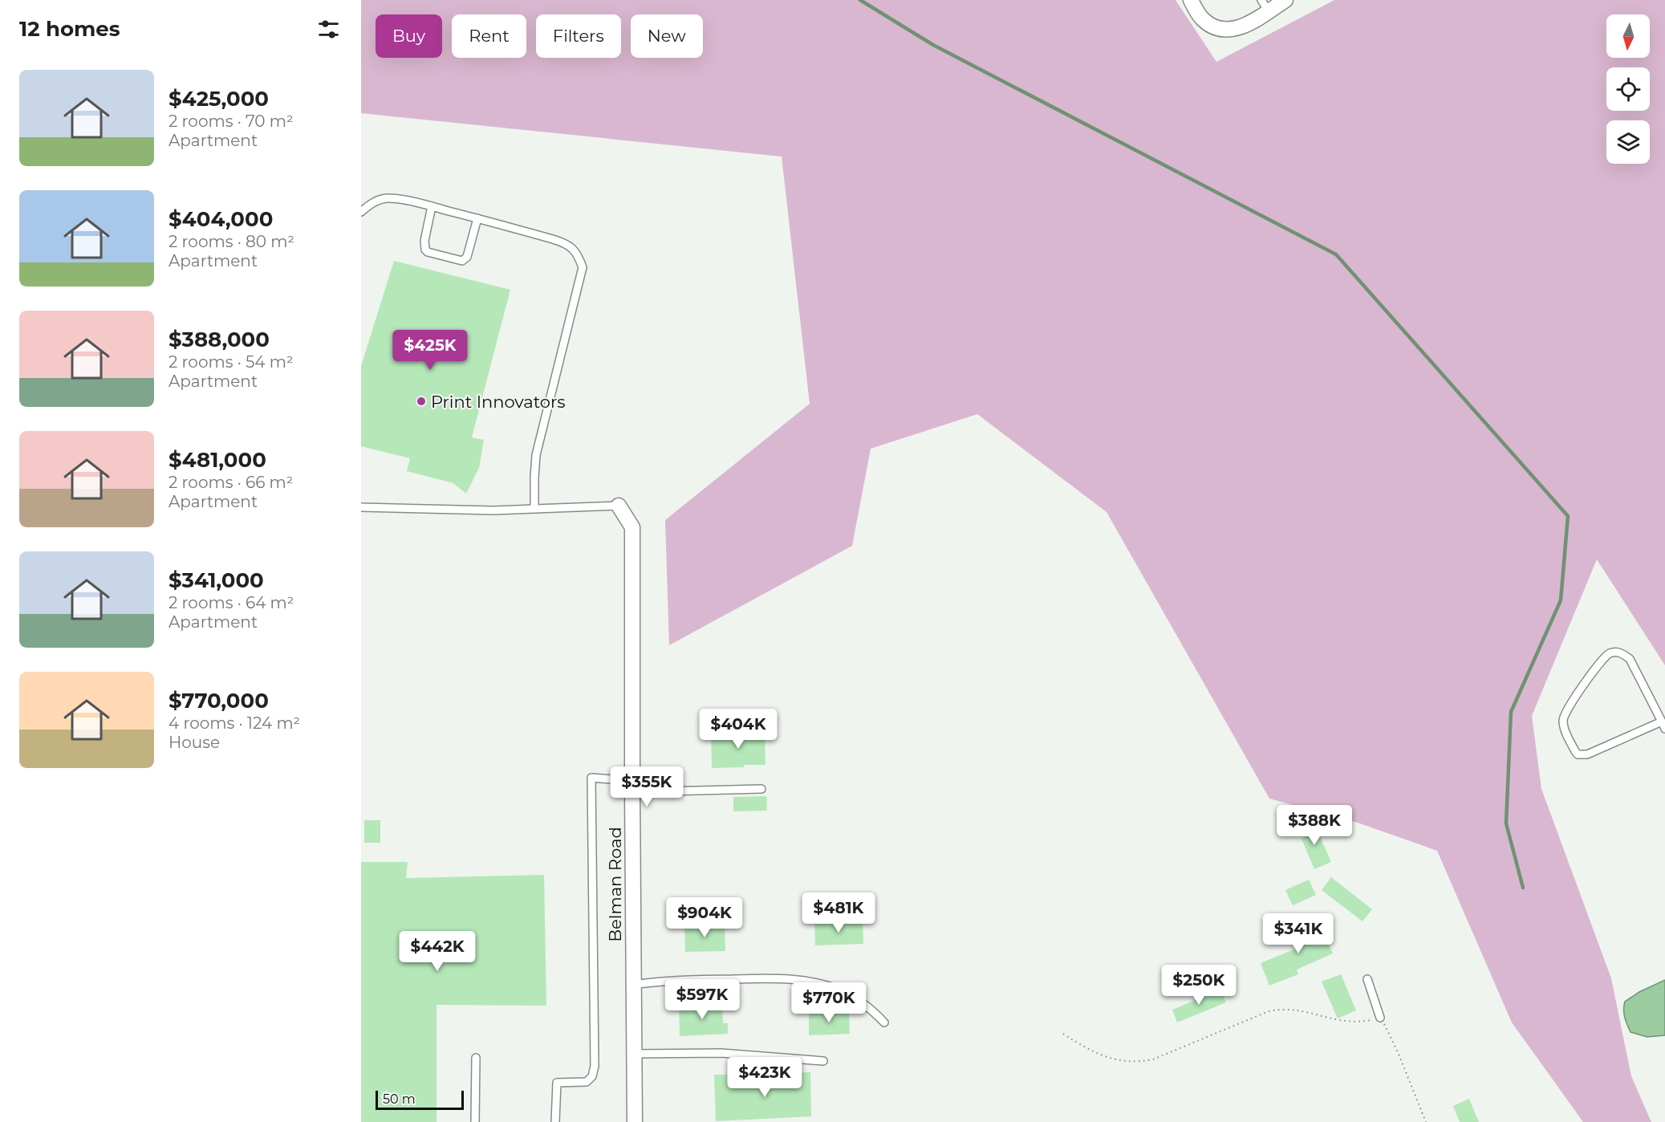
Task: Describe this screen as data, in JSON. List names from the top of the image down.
{
  "streets": {
    "street": ["Belman Road"]
  },
  "places": ["Print Innovators"],
  "scale_bar": "50 m",
  "north": "bottom",
  "page": {
    "heading": "12 homes",
    "chip": [
      "Buy",
      "Rent",
      "Filters",
      "New"
    ],
    "list": [
      {
        "name": "$425,000",
        "note": "2 rooms · 70 m² · Apartment"
      },
      {
        "name": "$404,000",
        "note": "2 rooms · 80 m² · Apartment"
      },
      {
        "name": "$388,000",
        "note": "2 rooms · 54 m² · Apartment"
      },
      {
        "name": "$481,000",
        "note": "2 rooms · 66 m² · Apartment"
      },
      {
        "name": "$341,000",
        "note": "2 rooms · 64 m² · Apartment"
      },
      {
        "name": "$770,000",
        "note": "4 rooms · 124 m² · House"
      }
    ],
    "price": [
      "$425K",
      "$404K",
      "$355K",
      "$388K",
      "$481K",
      "$904K",
      "$341K",
      "$442K",
      "$250K",
      "$597K",
      "$770K",
      "$423K"
    ],
    "scale": "50 m"
  }
}
